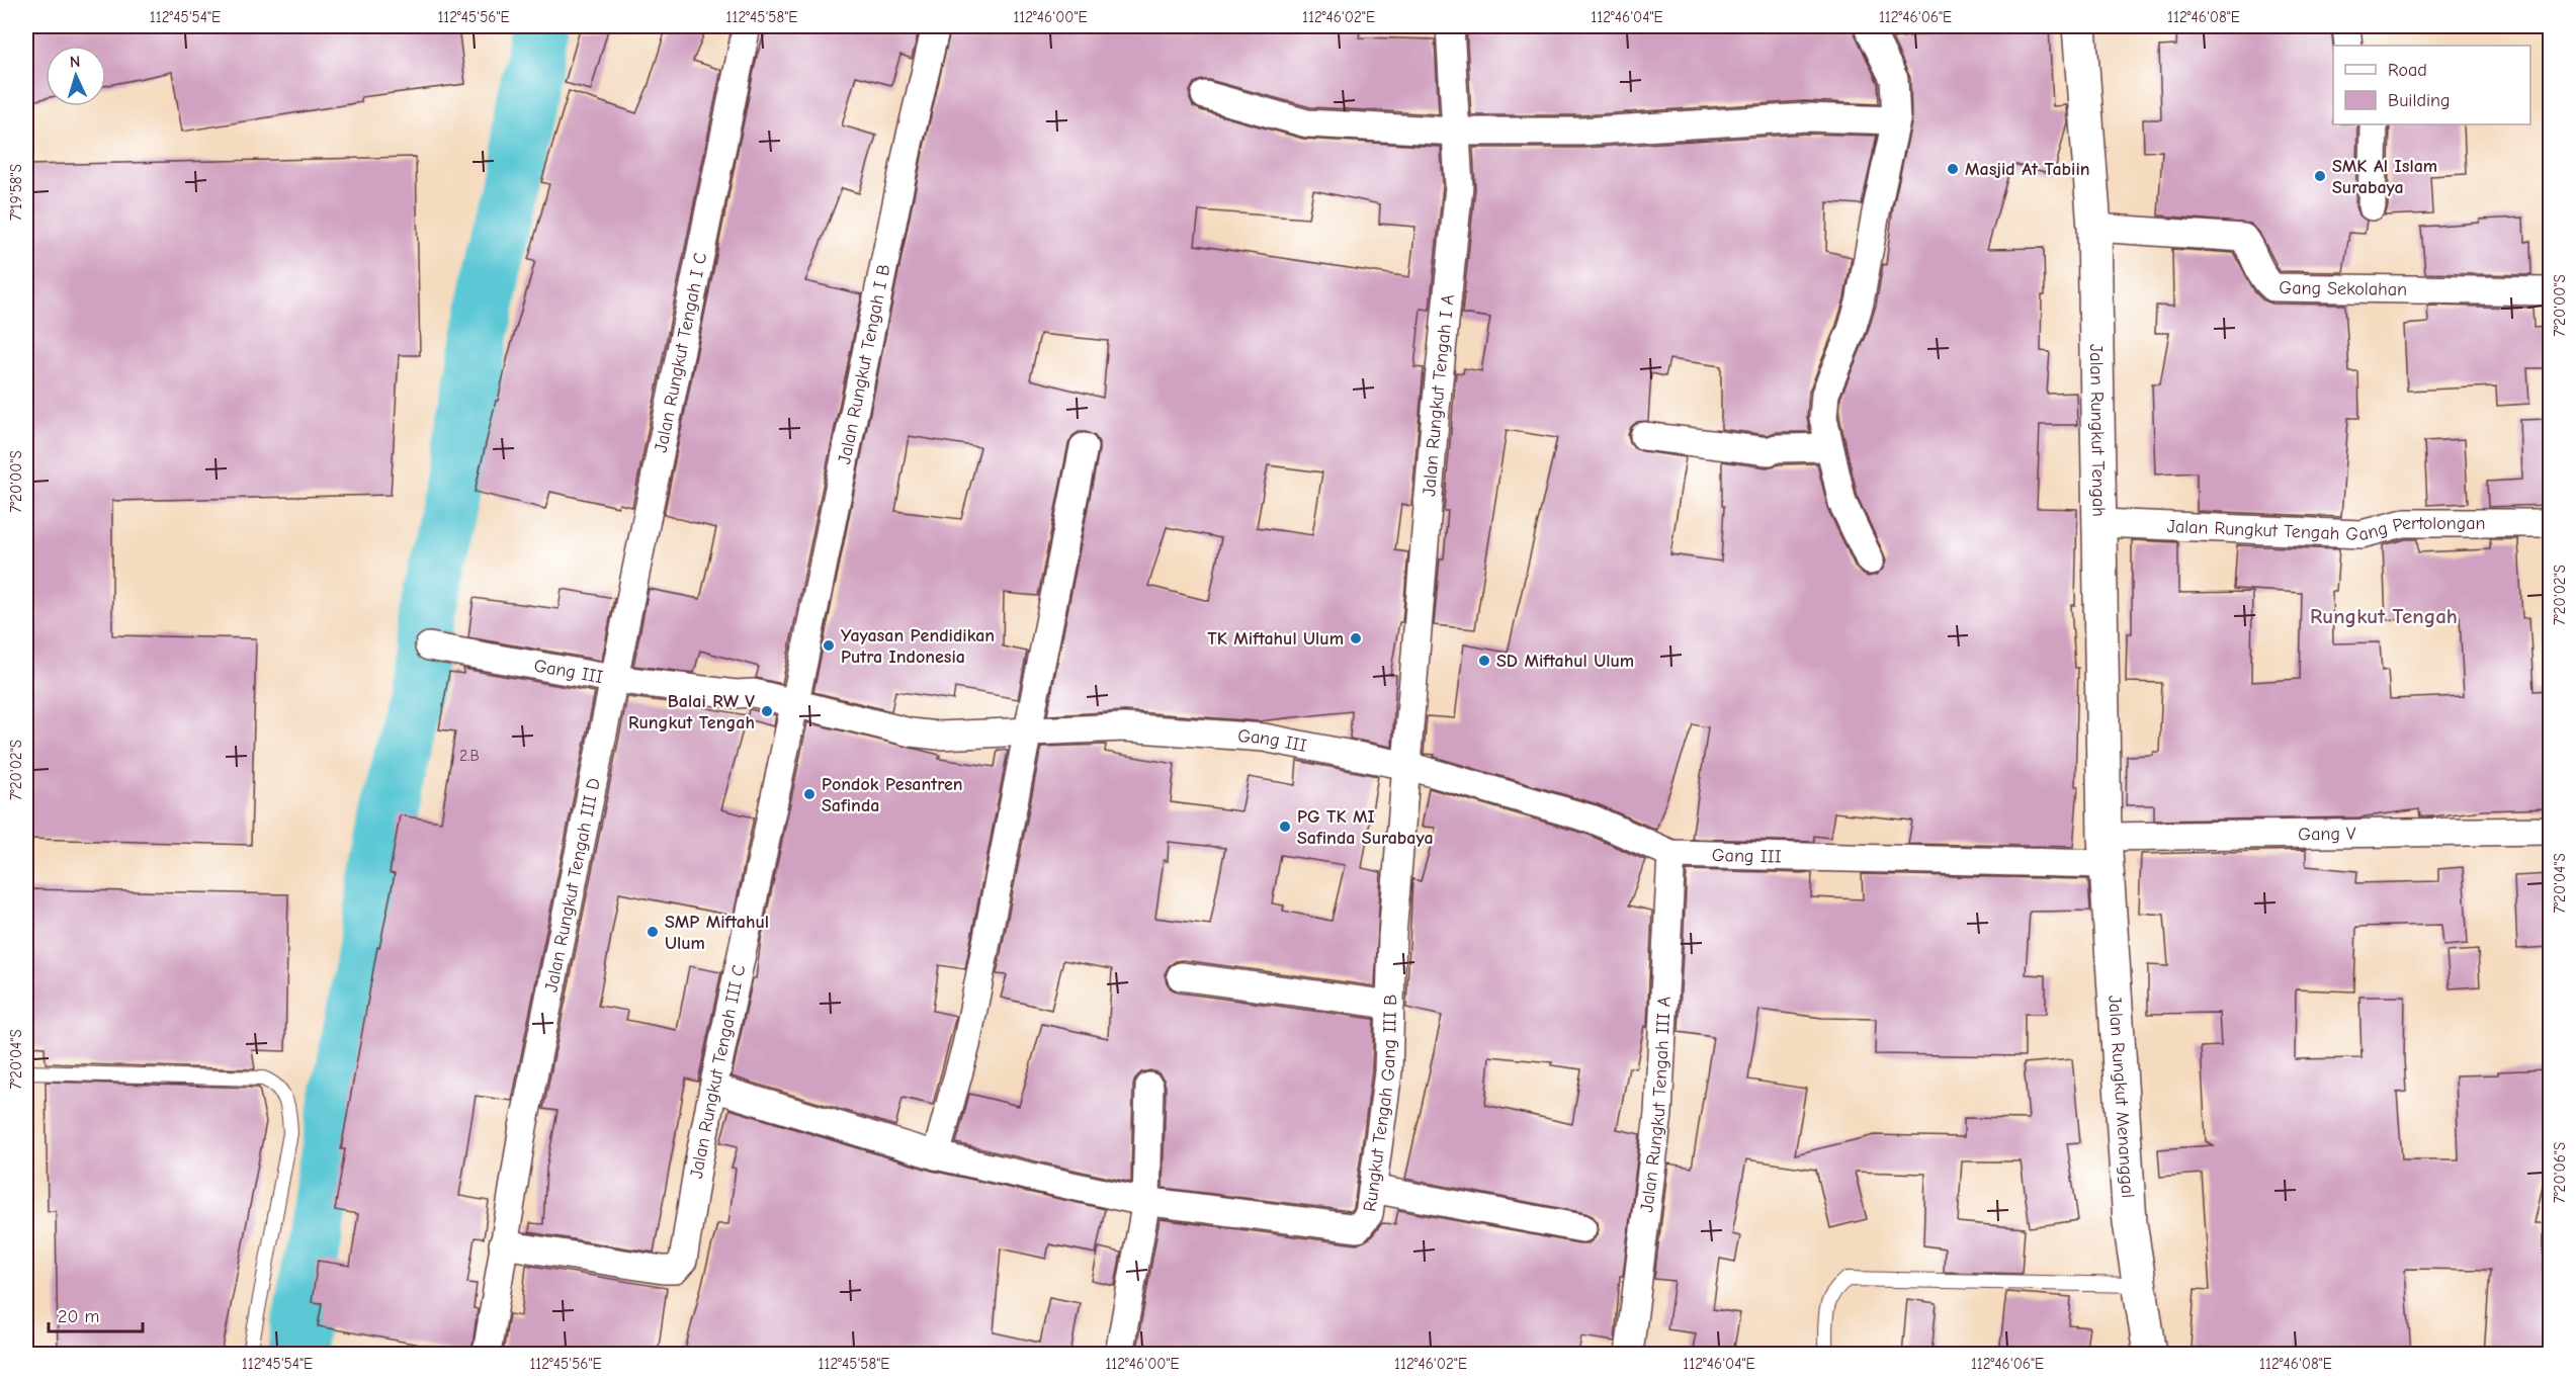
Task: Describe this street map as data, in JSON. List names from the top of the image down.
{
  "streets": {
    "main road": ["Jalan Rungkut Tengah", "Jalan Rungkut Menanggal"],
    "street": [
      "Gang Sekolahan",
      "Jalan Rungkut Tengah I C",
      "Jalan Rungkut Tengah I B",
      "Jalan Rungkut Tengah I A",
      "Jalan Rungkut Tengah Gang Pertolongan",
      "Gang III",
      "Gang V",
      "Jalan Rungkut Tengah III D",
      "Jalan Rungkut Tengah III C",
      "Rungkut Tengah Gang III B",
      "Jalan Rungkut Tengah III A"
    ]
  },
  "crossings": [
    ["Gang Sekolahan", "Jalan Rungkut Tengah"],
    ["Jalan Rungkut Tengah I C", "Gang III"],
    ["Jalan Rungkut Tengah I C", "Jalan Rungkut Tengah III D"],
    ["Jalan Rungkut Tengah I B", "Gang III"],
    ["Jalan Rungkut Tengah I B", "Jalan Rungkut Tengah III C"],
    ["Jalan Rungkut Tengah I A", "Gang III"],
    ["Jalan Rungkut Tengah I A", "Rungkut Tengah Gang III B"],
    ["Jalan Rungkut Tengah", "Jalan Rungkut Tengah Gang Pertolongan"],
    ["Jalan Rungkut Tengah", "Gang III"],
    ["Jalan Rungkut Tengah", "Gang V"],
    ["Jalan Rungkut Tengah", "Jalan Rungkut Menanggal"],
    ["Gang III", "Gang V"],
    ["Gang III", "Jalan Rungkut Tengah III D"],
    ["Gang III", "Jalan Rungkut Tengah III C"],
    ["Gang III", "Jalan Rungkut Menanggal"],
    ["Gang III", "Rungkut Tengah Gang III B"],
    ["Gang III", "Jalan Rungkut Tengah III A"],
    ["Gang V", "Jalan Rungkut Menanggal"],
    ["Jalan Rungkut Tengah III D", "Jalan Rungkut Tengah III C"],
    ["Jalan Rungkut Tengah III C", "Rungkut Tengah Gang III B"]
  ],
  "districts": ["Rungkut Tengah"],
  "places": [
    "Masjid At Tabiin",
    "SMK Al Islam Surabaya",
    "TK Miftahul Ulum",
    "Yayasan Pendidikan Putra Indonesia",
    "SD Miftahul Ulum",
    "Balai RW V Rungkut Tengah",
    "Pondok Pesantren Safinda",
    "PG TK MI Safinda Surabaya",
    "SMP Miftahul Ulum"
  ],
  "house_numbers": ["2.B"],
  "legend": ["Road", "Building"],
  "scale_bar": "20 m",
  "north": "top",
  "coordinates": [
    "112°45'54\"E",
    "112°45'56\"E",
    "112°45'58\"E",
    "112°46'00\"E",
    "112°46'02\"E",
    "112°46'04\"E",
    "112°46'06\"E",
    "112°46'08\"E",
    "7°19'58\"S",
    "7°20'00\"S",
    "7°20'02\"S",
    "7°20'04\"S",
    "7°20'06\"S"
  ]
}
